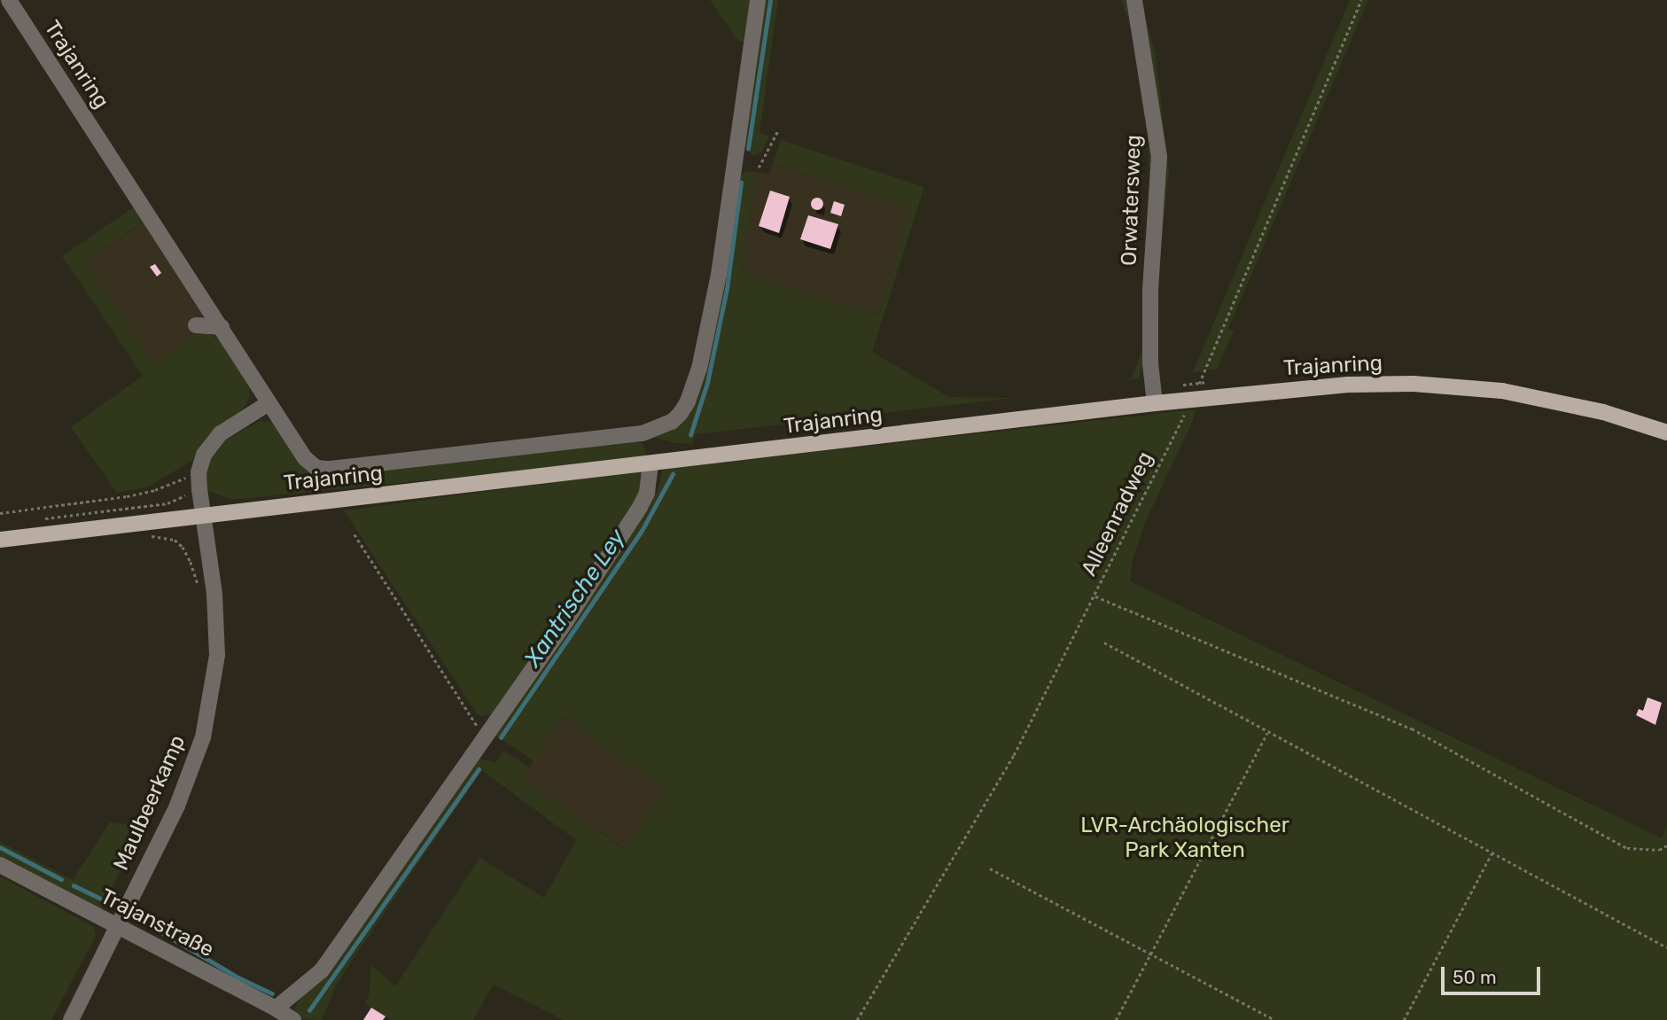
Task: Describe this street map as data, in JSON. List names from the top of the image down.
{
  "streets": {
    "main road": ["Trajanring"],
    "street": ["Orwatersweg", "Maulbeerkamp", "Trajanstraße"],
    "path": ["Alleenradweg"]
  },
  "crossings": [
    ["Trajanring", "Orwatersweg"],
    ["Trajanring", "Alleenradweg"],
    ["Trajanring", "Maulbeerkamp"],
    ["Maulbeerkamp", "Trajanstraße"]
  ],
  "water": ["Xantrische Ley"],
  "parks": ["LVR-Archäologischer Park Xanten"],
  "scale_bar": "50 m"
}
